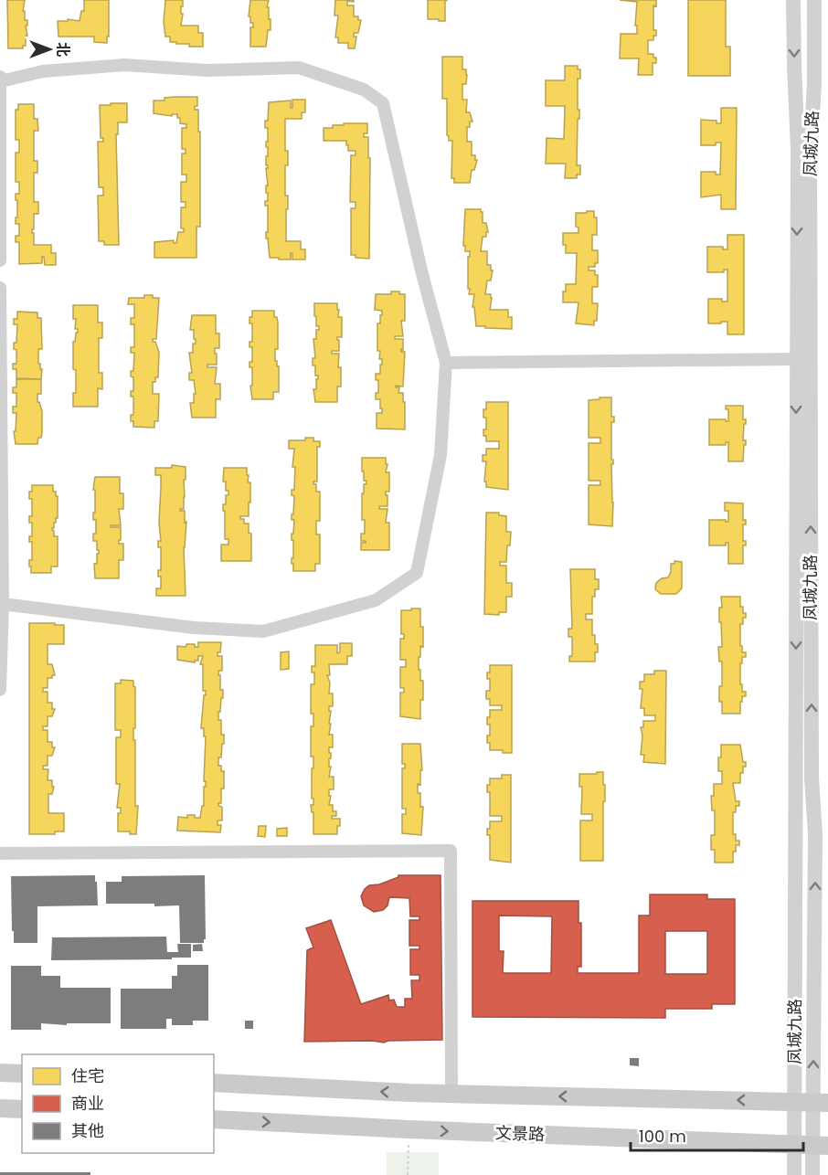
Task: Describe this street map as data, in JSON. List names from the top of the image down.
{
  "streets": {
    "main road": ["文景路"],
    "street": ["凤城九路"]
  },
  "crossings": [
    ["凤城九路", "文景路"]
  ],
  "legend": ["住宅", "商业", "其他"],
  "scale_bar": "100 m",
  "north": "right"
}
